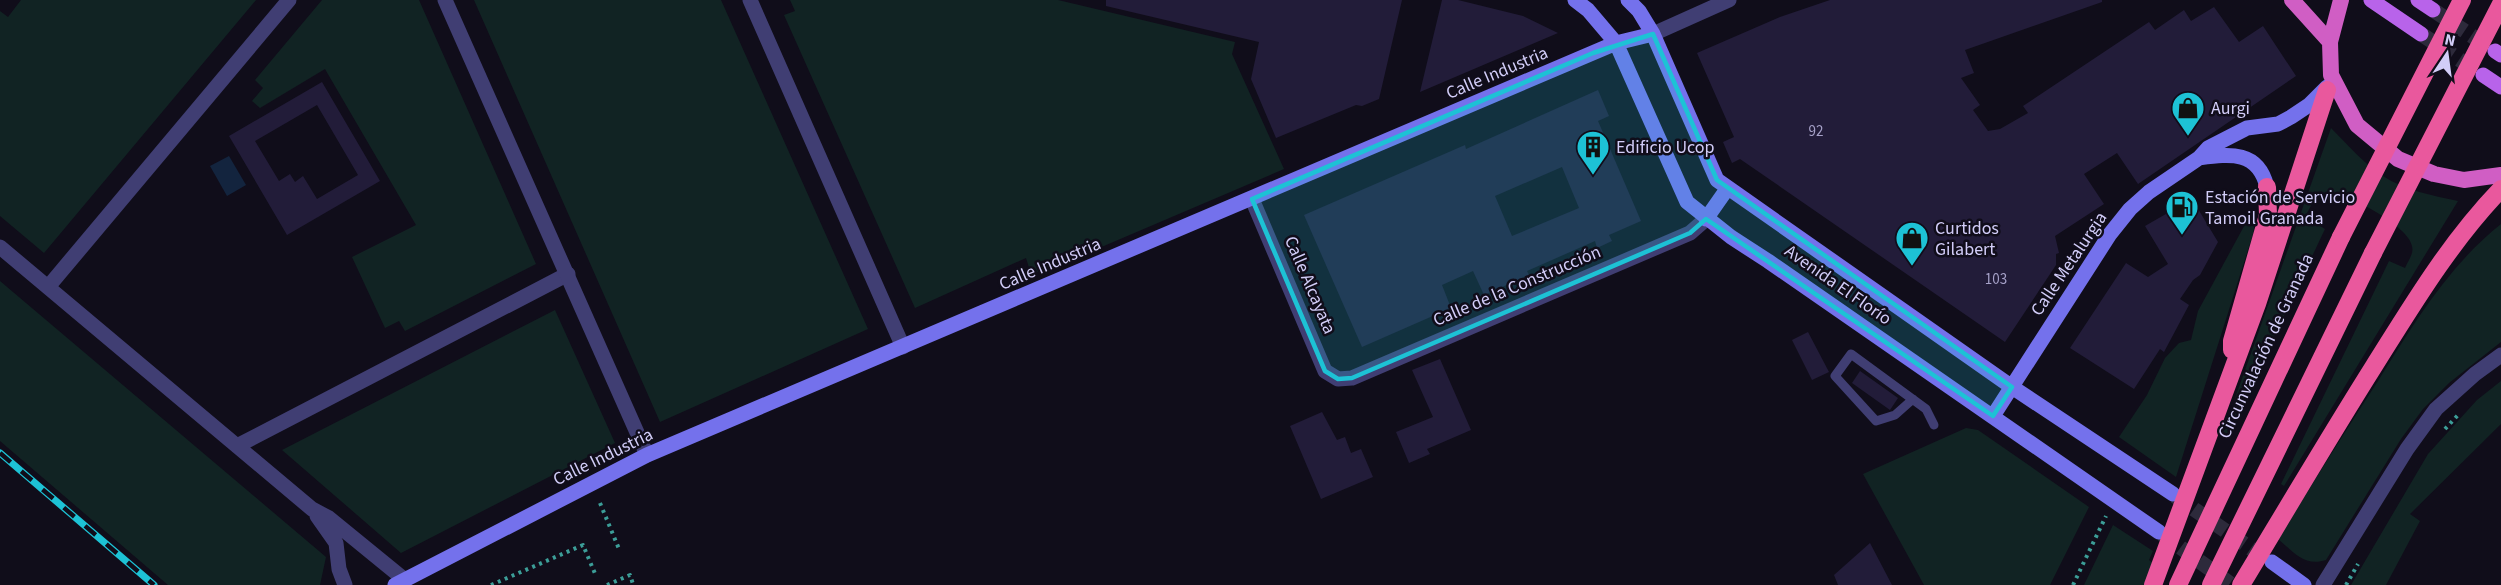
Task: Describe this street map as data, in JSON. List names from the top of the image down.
{
  "streets": {
    "highway": ["Circunvalación de Granada"],
    "main road": ["Calle Industria", "Calle Metalurgia", "Avenida El Florío"],
    "street": ["Calle Alcayata", "Calle de la Construcción"]
  },
  "crossings": [
    ["Calle Industria", "Calle Alcayata"],
    ["Calle Industria", "Avenida El Florío"],
    ["Calle Metalurgia", "Avenida El Florío"],
    ["Calle Alcayata", "Calle de la Construcción"],
    ["Avenida El Florío", "Calle de la Construcción"]
  ],
  "places": {
    "shop": ["Aurgi", "Curtidos Gilabert"],
    "building": ["Edificio Ucop"],
    "fuel station": ["Estación de Servicio Tamoil Granada"]
  },
  "house_numbers": ["92", "103"],
  "north": "top"
}
